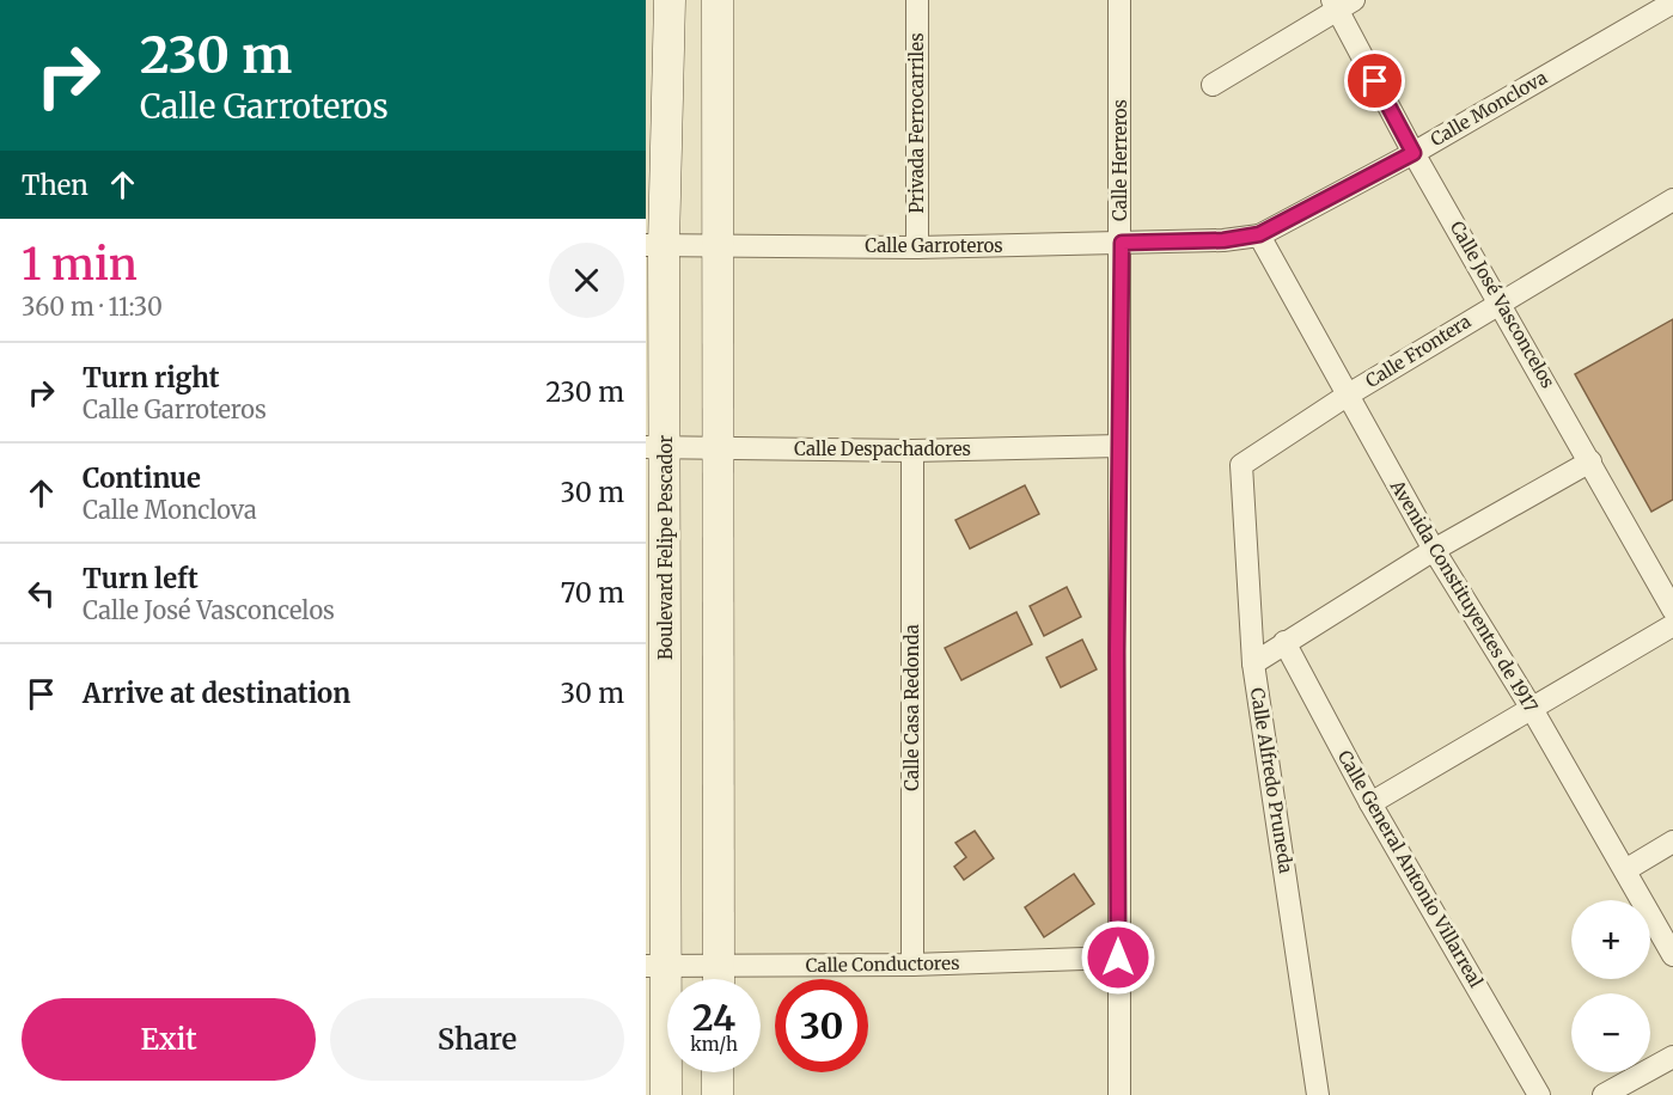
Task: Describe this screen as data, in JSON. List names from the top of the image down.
{
  "streets": {
    "street": [
      "Calle Monclova",
      "Privada Ferrocarriles",
      "Calle Herreros",
      "Calle Garroteros",
      "Calle José Vasconcelos",
      "Calle Frontera",
      "Calle Despachadores",
      "Boulevard Felipe Pescador",
      "Avenida Constituyentes de 1917",
      "Calle Casa Redonda",
      "Calle Alfredo Pruneda",
      "Calle General Antonio Villarreal",
      "Calle Conductores"
    ]
  },
  "crossings": [
    ["Calle Monclova", "Calle Garroteros"],
    ["Calle Monclova", "Calle José Vasconcelos"],
    ["Calle Monclova", "Avenida Constituyentes de 1917"],
    ["Privada Ferrocarriles", "Calle Garroteros"],
    ["Calle Herreros", "Calle Garroteros"],
    ["Calle Herreros", "Calle Despachadores"],
    ["Calle Herreros", "Calle Conductores"],
    ["Calle Garroteros", "Boulevard Felipe Pescador"],
    ["Calle José Vasconcelos", "Calle Frontera"],
    ["Calle Frontera", "Avenida Constituyentes de 1917"],
    ["Calle Frontera", "Calle Alfredo Pruneda"],
    ["Calle Despachadores", "Boulevard Felipe Pescador"],
    ["Calle Despachadores", "Calle Casa Redonda"],
    ["Boulevard Felipe Pescador", "Calle Conductores"],
    ["Calle Casa Redonda", "Calle Conductores"]
  ],
  "page": {
    "turn": ["230 m", "Calle Garroteros"],
    "then": "Then",
    "heading": ["1 min", "360 m · 11:30"],
    "list": [
      {
        "name": "Turn right",
        "note": "Calle Garroteros",
        "value": "230 m"
      },
      {
        "name": "Continue",
        "note": "Calle Monclova",
        "value": "30 m"
      },
      {
        "name": "Turn left",
        "note": "Calle José Vasconcelos",
        "value": "70 m"
      },
      {
        "name": "Arrive at destination",
        "value": "30 m"
      }
    ],
    "map_buttons": ["+", "−"],
    "speed": "24 km/h",
    "limit": "30",
    "buttons": ["Exit", "Share"]
  }
}
